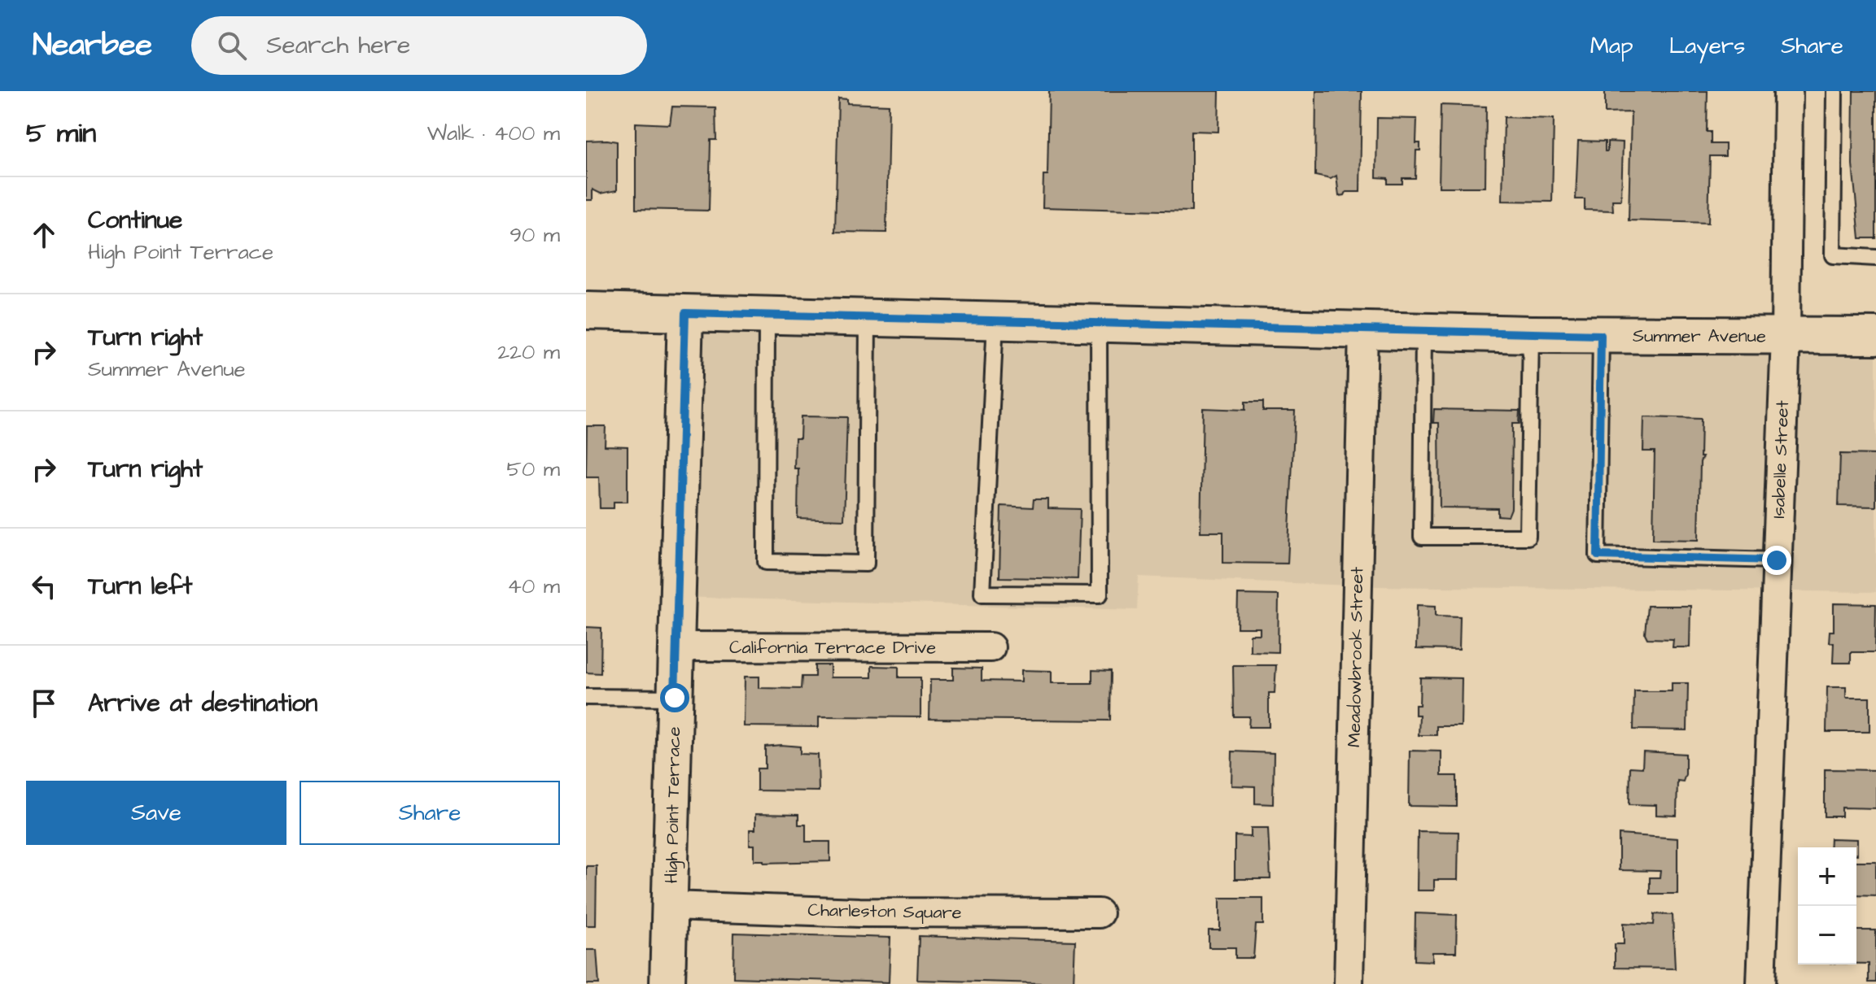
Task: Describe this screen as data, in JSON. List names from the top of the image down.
{
  "streets": {
    "main road": ["Summer Avenue"],
    "street": [
      "Isabelle Street",
      "California Terrace Drive",
      "Meadowbrook Street",
      "High Point Terrace",
      "Charleston Square"
    ]
  },
  "crossings": [
    ["Summer Avenue", "Isabelle Street"],
    ["Summer Avenue", "Meadowbrook Street"],
    ["Summer Avenue", "High Point Terrace"],
    ["California Terrace Drive", "High Point Terrace"],
    ["High Point Terrace", "Charleston Square"]
  ],
  "page": {
    "header": "Nearbee",
    "search": "Search here",
    "nav": ["Map", "Layers", "Share"],
    "heading": ["5 min", "Walk · 400 m"],
    "list": [
      ["Continue", "High Point Terrace", "90 m"],
      ["Turn right", "Summer Avenue", "220 m"],
      ["Turn right", "50 m"],
      ["Turn left", "40 m"],
      "Arrive at destination"
    ],
    "buttons": ["Save", "Share"],
    "map_buttons": ["+", "−"]
  }
}
